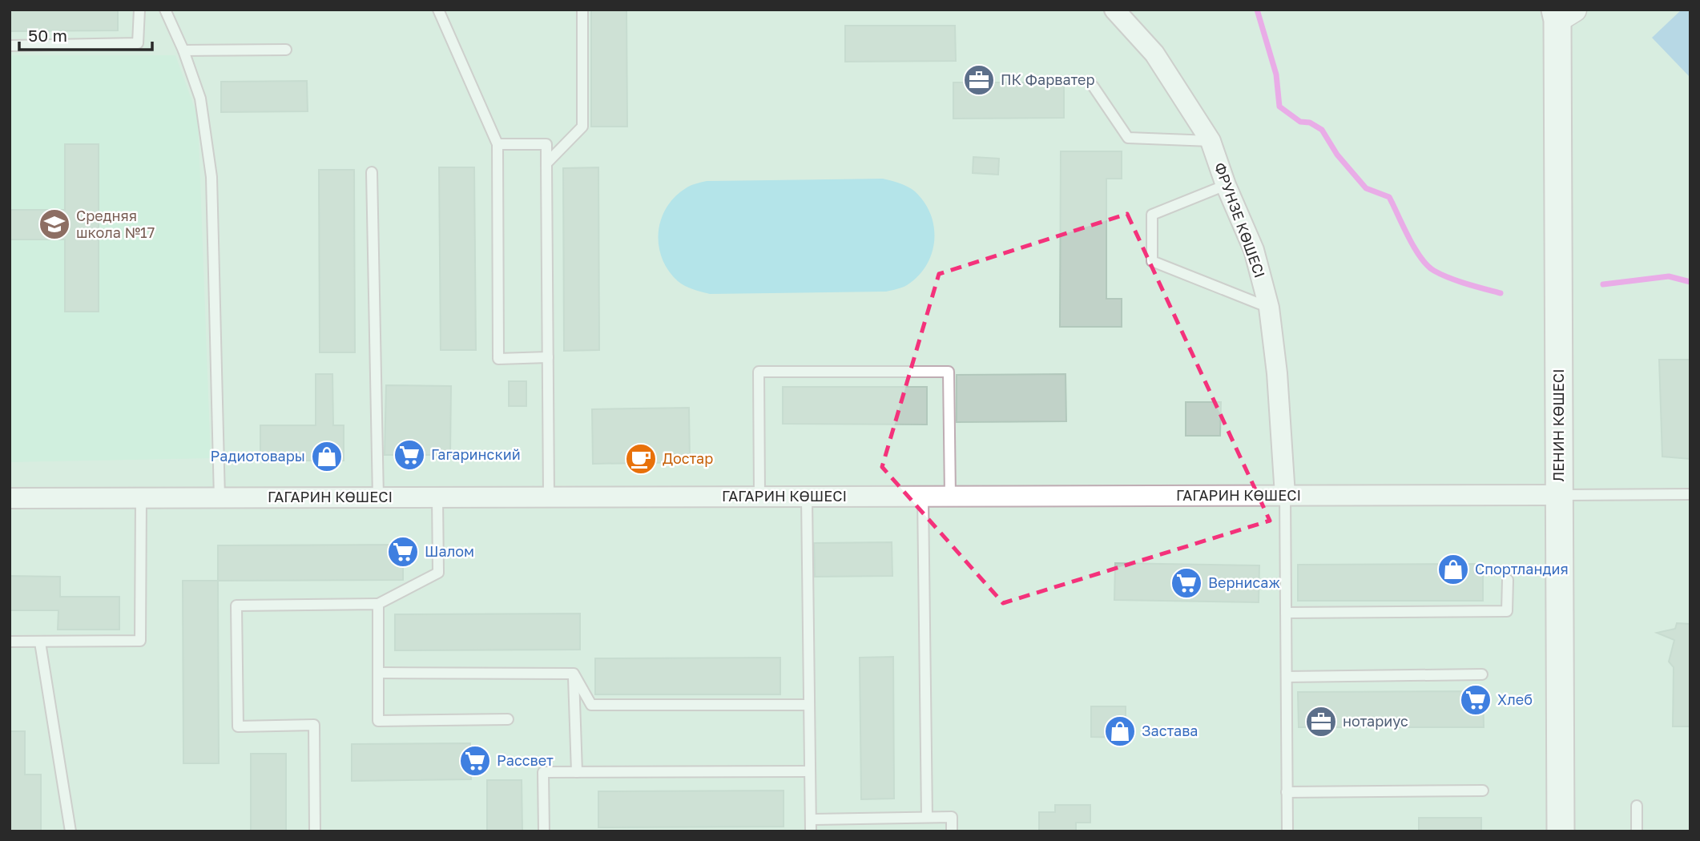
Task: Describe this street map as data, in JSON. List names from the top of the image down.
{
  "streets": {
    "main road": ["ЛЕНИН КӨШЕСІ"],
    "street": ["ФРУНЗЕ КӨШЕСІ", "ГАГАРИН КӨШЕСІ"]
  },
  "crossings": [
    ["ФРУНЗЕ КӨШЕСІ", "ГАГАРИН КӨШЕСІ"],
    ["ЛЕНИН КӨШЕСІ", "ГАГАРИН КӨШЕСІ"]
  ],
  "places": {
    "office": ["ПК Фарватер", "нотариус"],
    "school or university": ["Средняя школа №17"],
    "supermarket": [
      "Гагаринский",
      "Шалом",
      "Вернисаж",
      "Хлеб",
      "Рассвет"
    ],
    "shop": ["Радиотовары", "Спортландия", "Застава"],
    "cafe": ["Достар"]
  },
  "scale_bar": "50 m"
}
